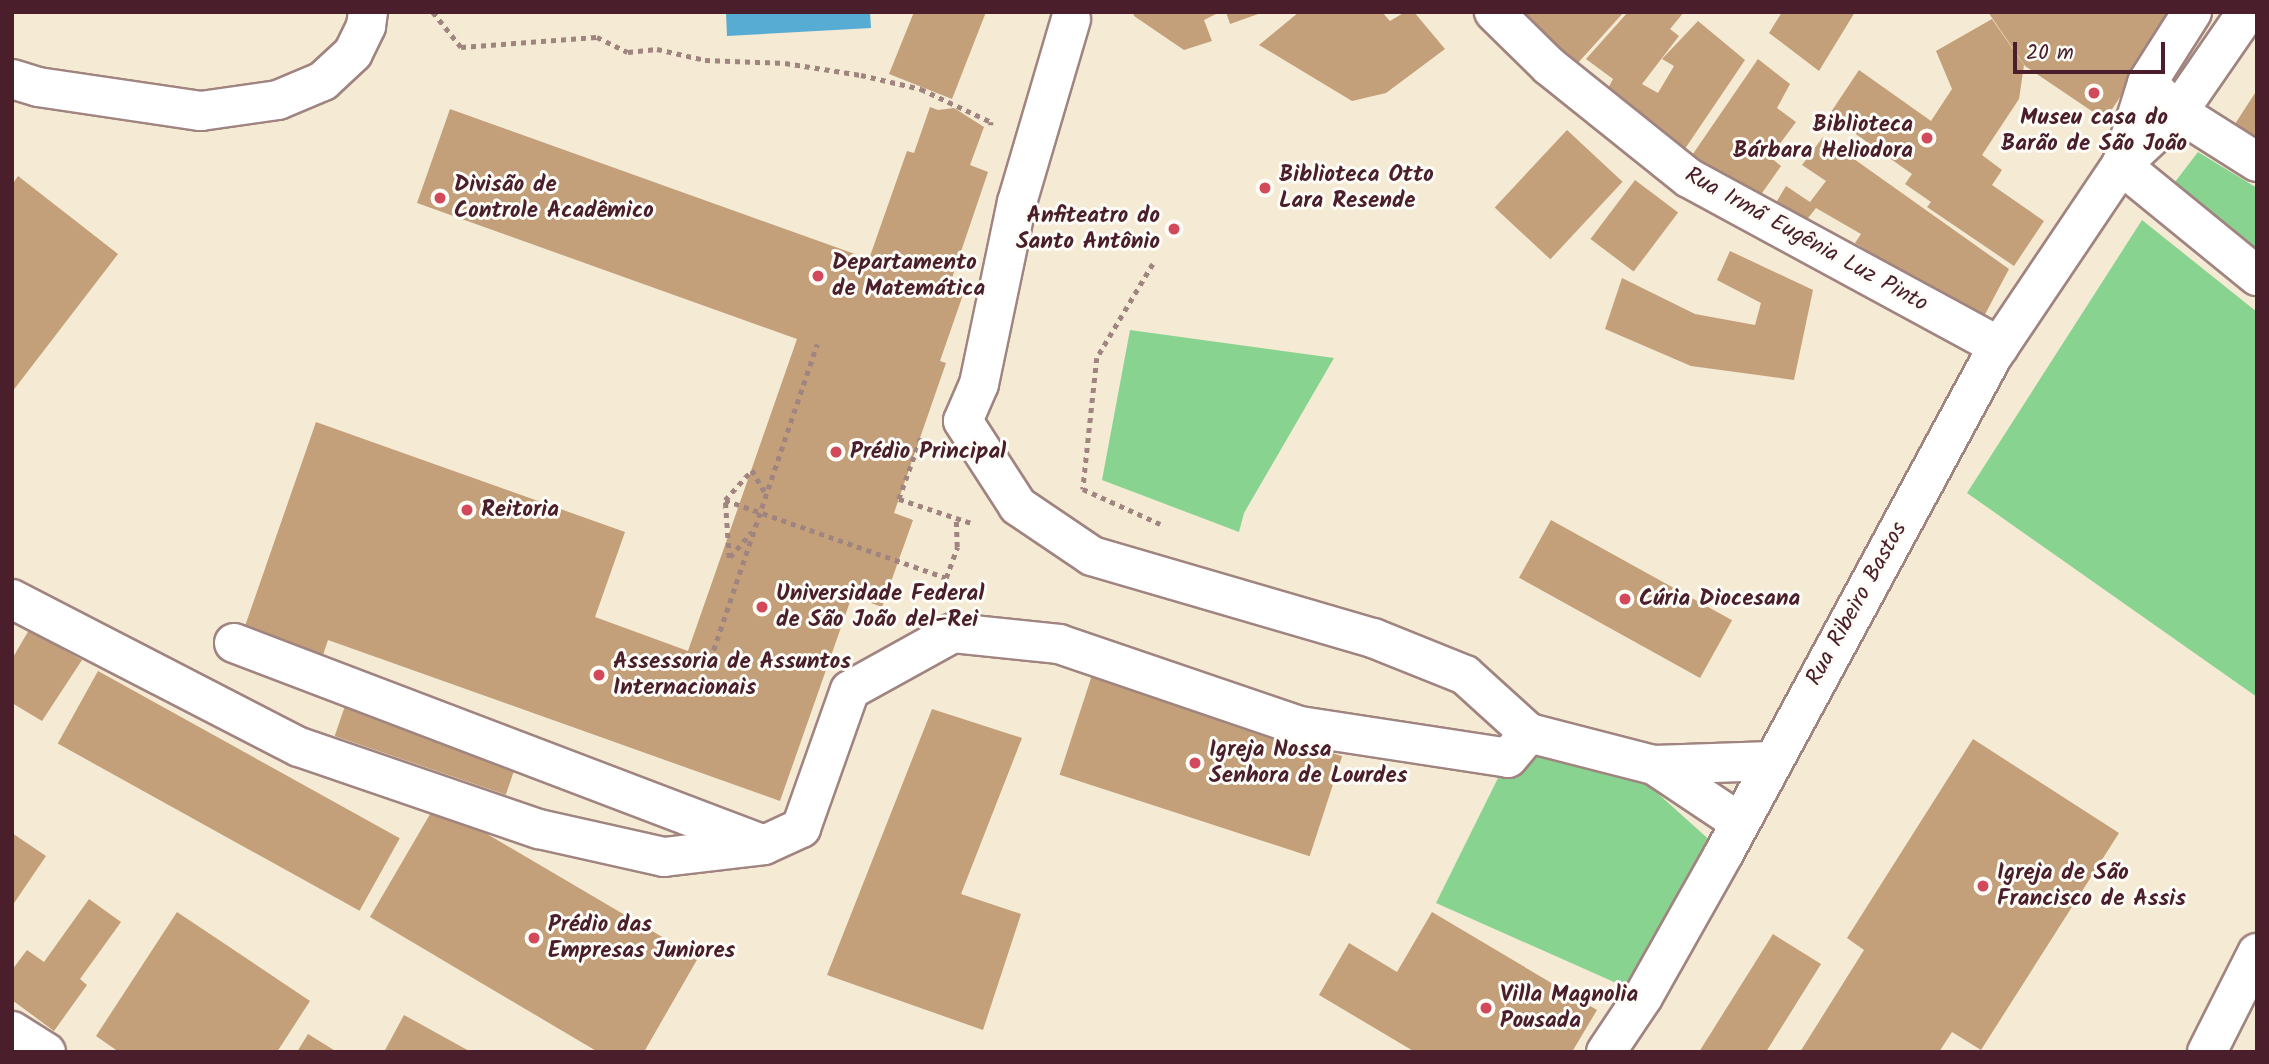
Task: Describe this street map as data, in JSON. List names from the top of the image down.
{
  "streets": {
    "main road": ["Rua Irmã Eugênia Luz Pinto", "Rua Ribeiro Bastos"]
  },
  "crossings": [
    ["Rua Irmã Eugênia Luz Pinto", "Rua Ribeiro Bastos"]
  ],
  "places": [
    "Museu casa do Barão de São João",
    "Biblioteca Bárbara Heliodora",
    "Biblioteca Otto Lara Resende",
    "Divisão de Controle Acadêmico",
    "Anfiteatro do Santo Antônio",
    "Departamento de Matemática",
    "Prédio Principal",
    "Reitoria",
    "Cúria Diocesana",
    "Universidade Federal de São João del-Rei",
    "Assessoria de Assuntos Internacionais",
    "Igreja Nossa Senhora de Lourdes",
    "Igreja de São Francisco de Assis",
    "Prédio das Empresas Juniores",
    "Villa Magnolia Pousada"
  ],
  "scale_bar": "20 m"
}
